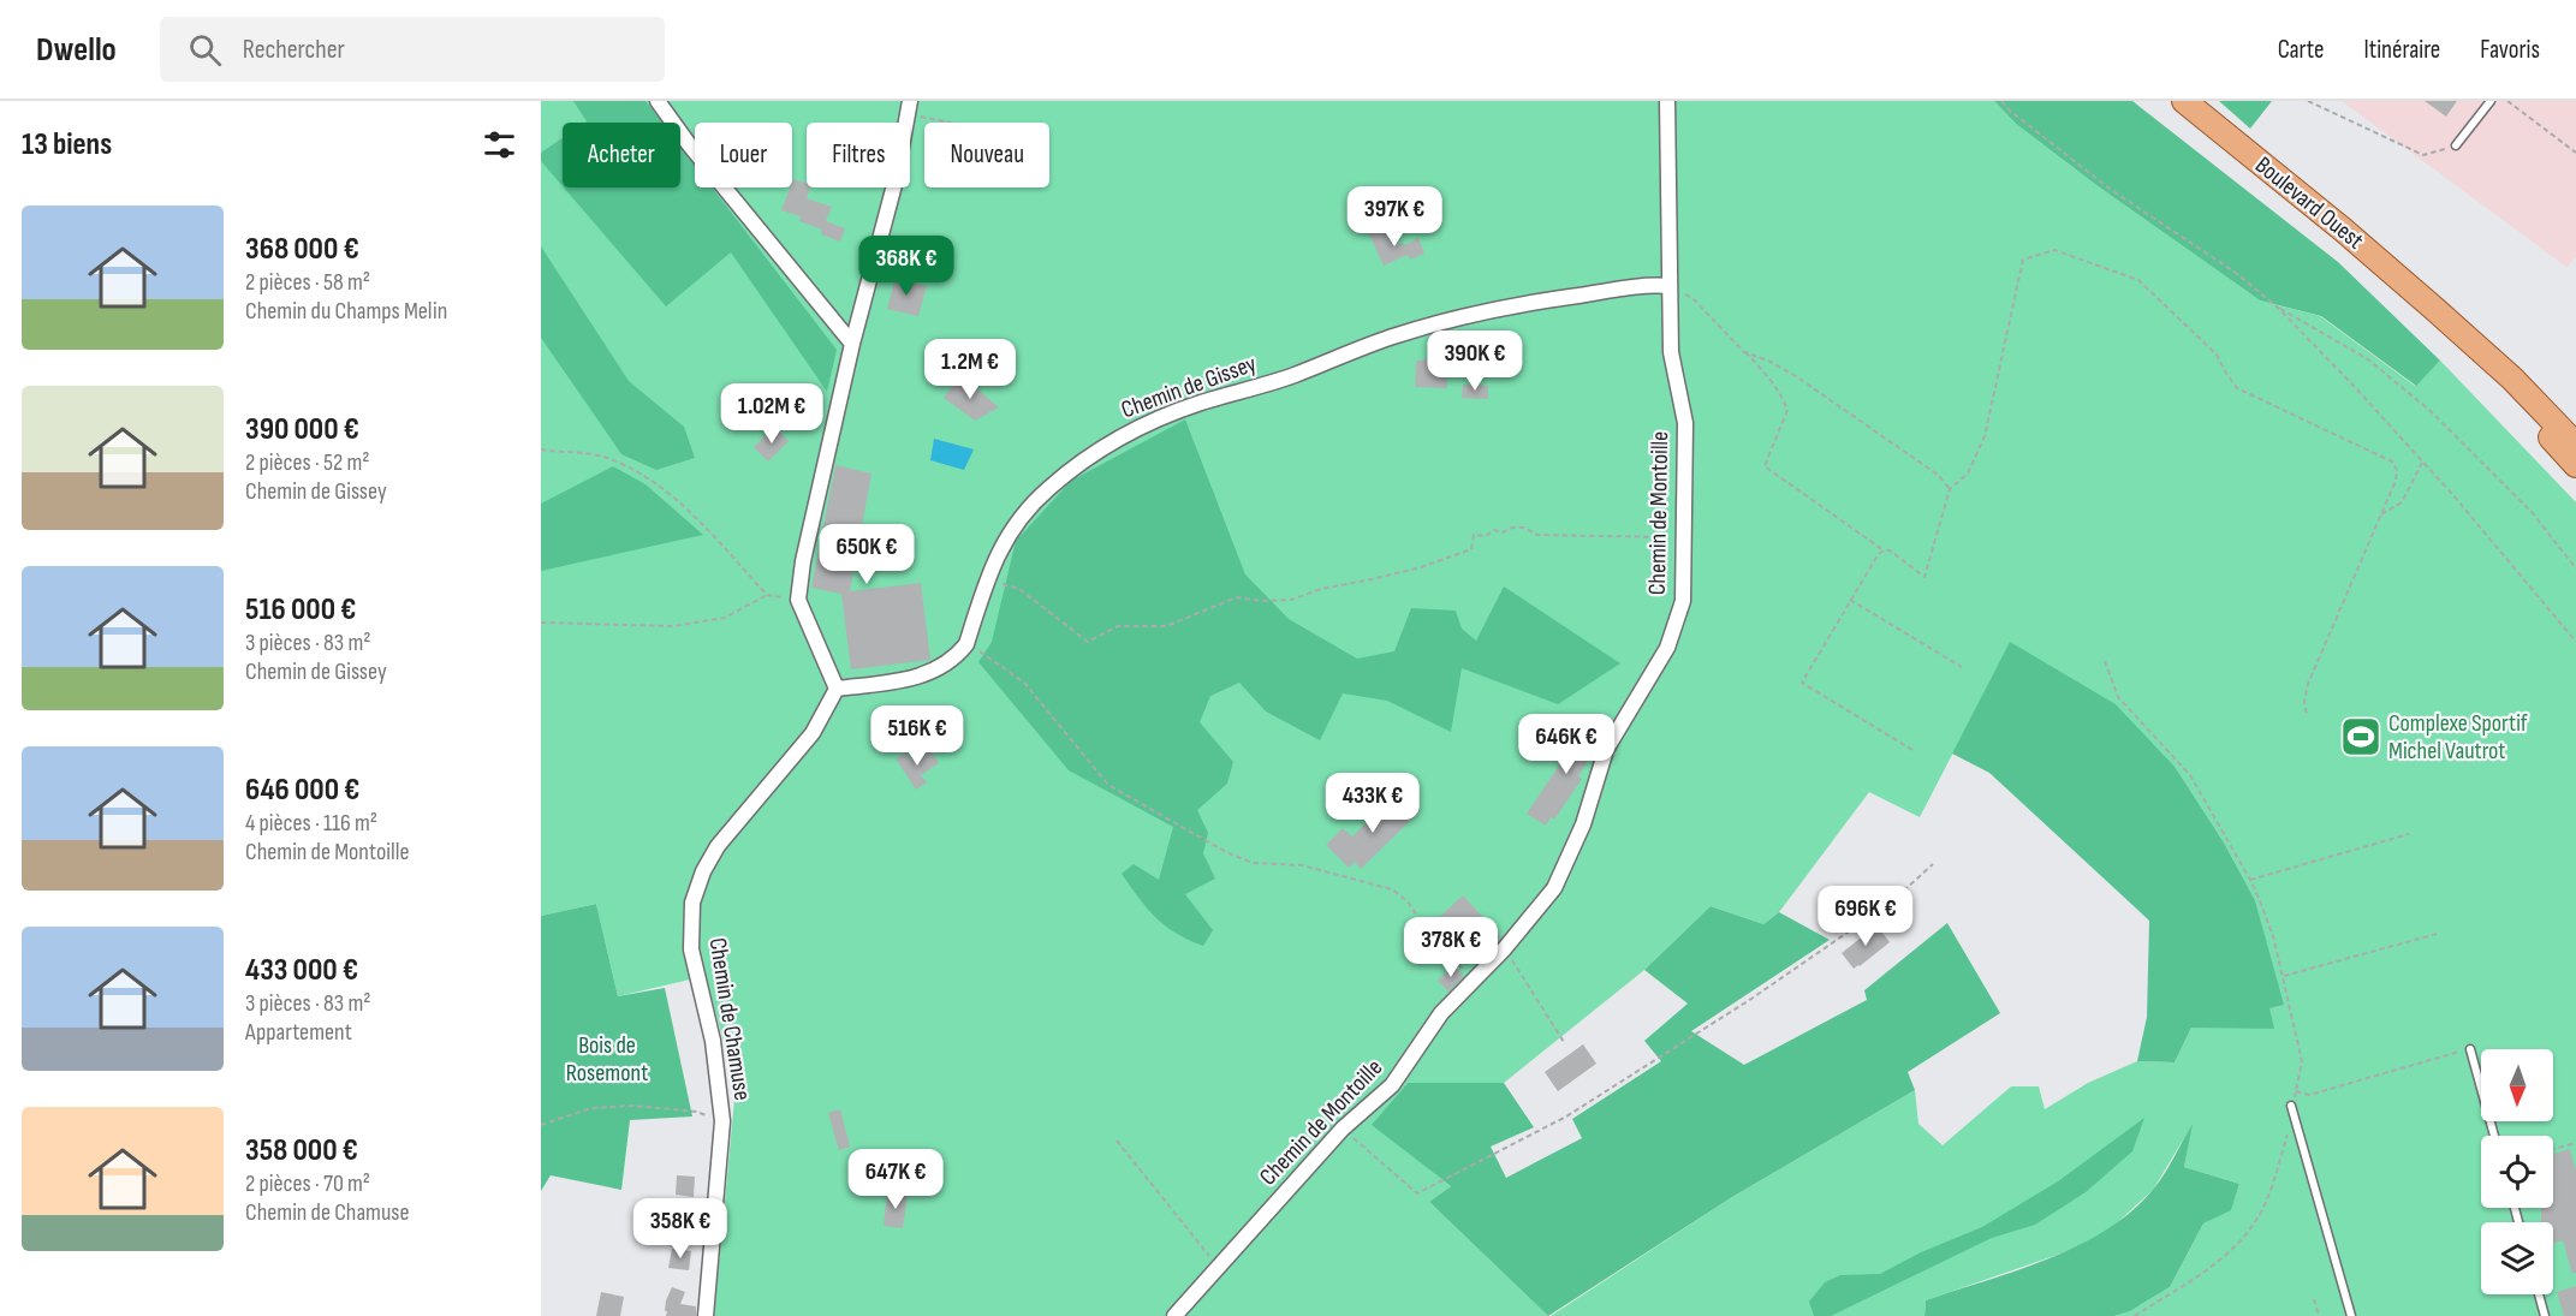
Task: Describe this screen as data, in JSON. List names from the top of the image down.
{
  "streets": {
    "main road": ["Boulevard Ouest"],
    "street": ["Chemin de Gissey", "Chemin de Montoille", "Chemin de Chamuse"]
  },
  "crossings": [
    ["Chemin de Gissey", "Chemin de Montoille"]
  ],
  "parks": ["Bois de Rosemont"],
  "places": {
    "sports": ["Complexe Sportif Michel Vautrot"]
  },
  "north": "bottom",
  "page": {
    "header": "Dwello",
    "search": "Rechercher",
    "nav": ["Carte", "Itinéraire", "Favoris"],
    "heading": "13 biens",
    "chip": [
      "Acheter",
      "Louer",
      "Filtres",
      "Nouveau"
    ],
    "price": [
      "397K €",
      "368K €",
      "390K €",
      "1.2M €",
      "1.02M €",
      "650K €",
      "516K €",
      "646K €",
      "433K €",
      "696K €",
      "378K €",
      "647K €",
      "358K €"
    ],
    "list": [
      {
        "name": "368 000 €",
        "note": "2 pièces · 58 m² · Chemin du Champs Melin"
      },
      {
        "name": "390 000 €",
        "note": "2 pièces · 52 m² · Chemin de Gissey"
      },
      {
        "name": "516 000 €",
        "note": "3 pièces · 83 m² · Chemin de Gissey"
      },
      {
        "name": "646 000 €",
        "note": "4 pièces · 116 m² · Chemin de Montoille"
      },
      {
        "name": "433 000 €",
        "note": "3 pièces · 83 m² · Appartement"
      },
      {
        "name": "358 000 €",
        "note": "2 pièces · 70 m² · Chemin de Chamuse"
      }
    ]
  }
}
